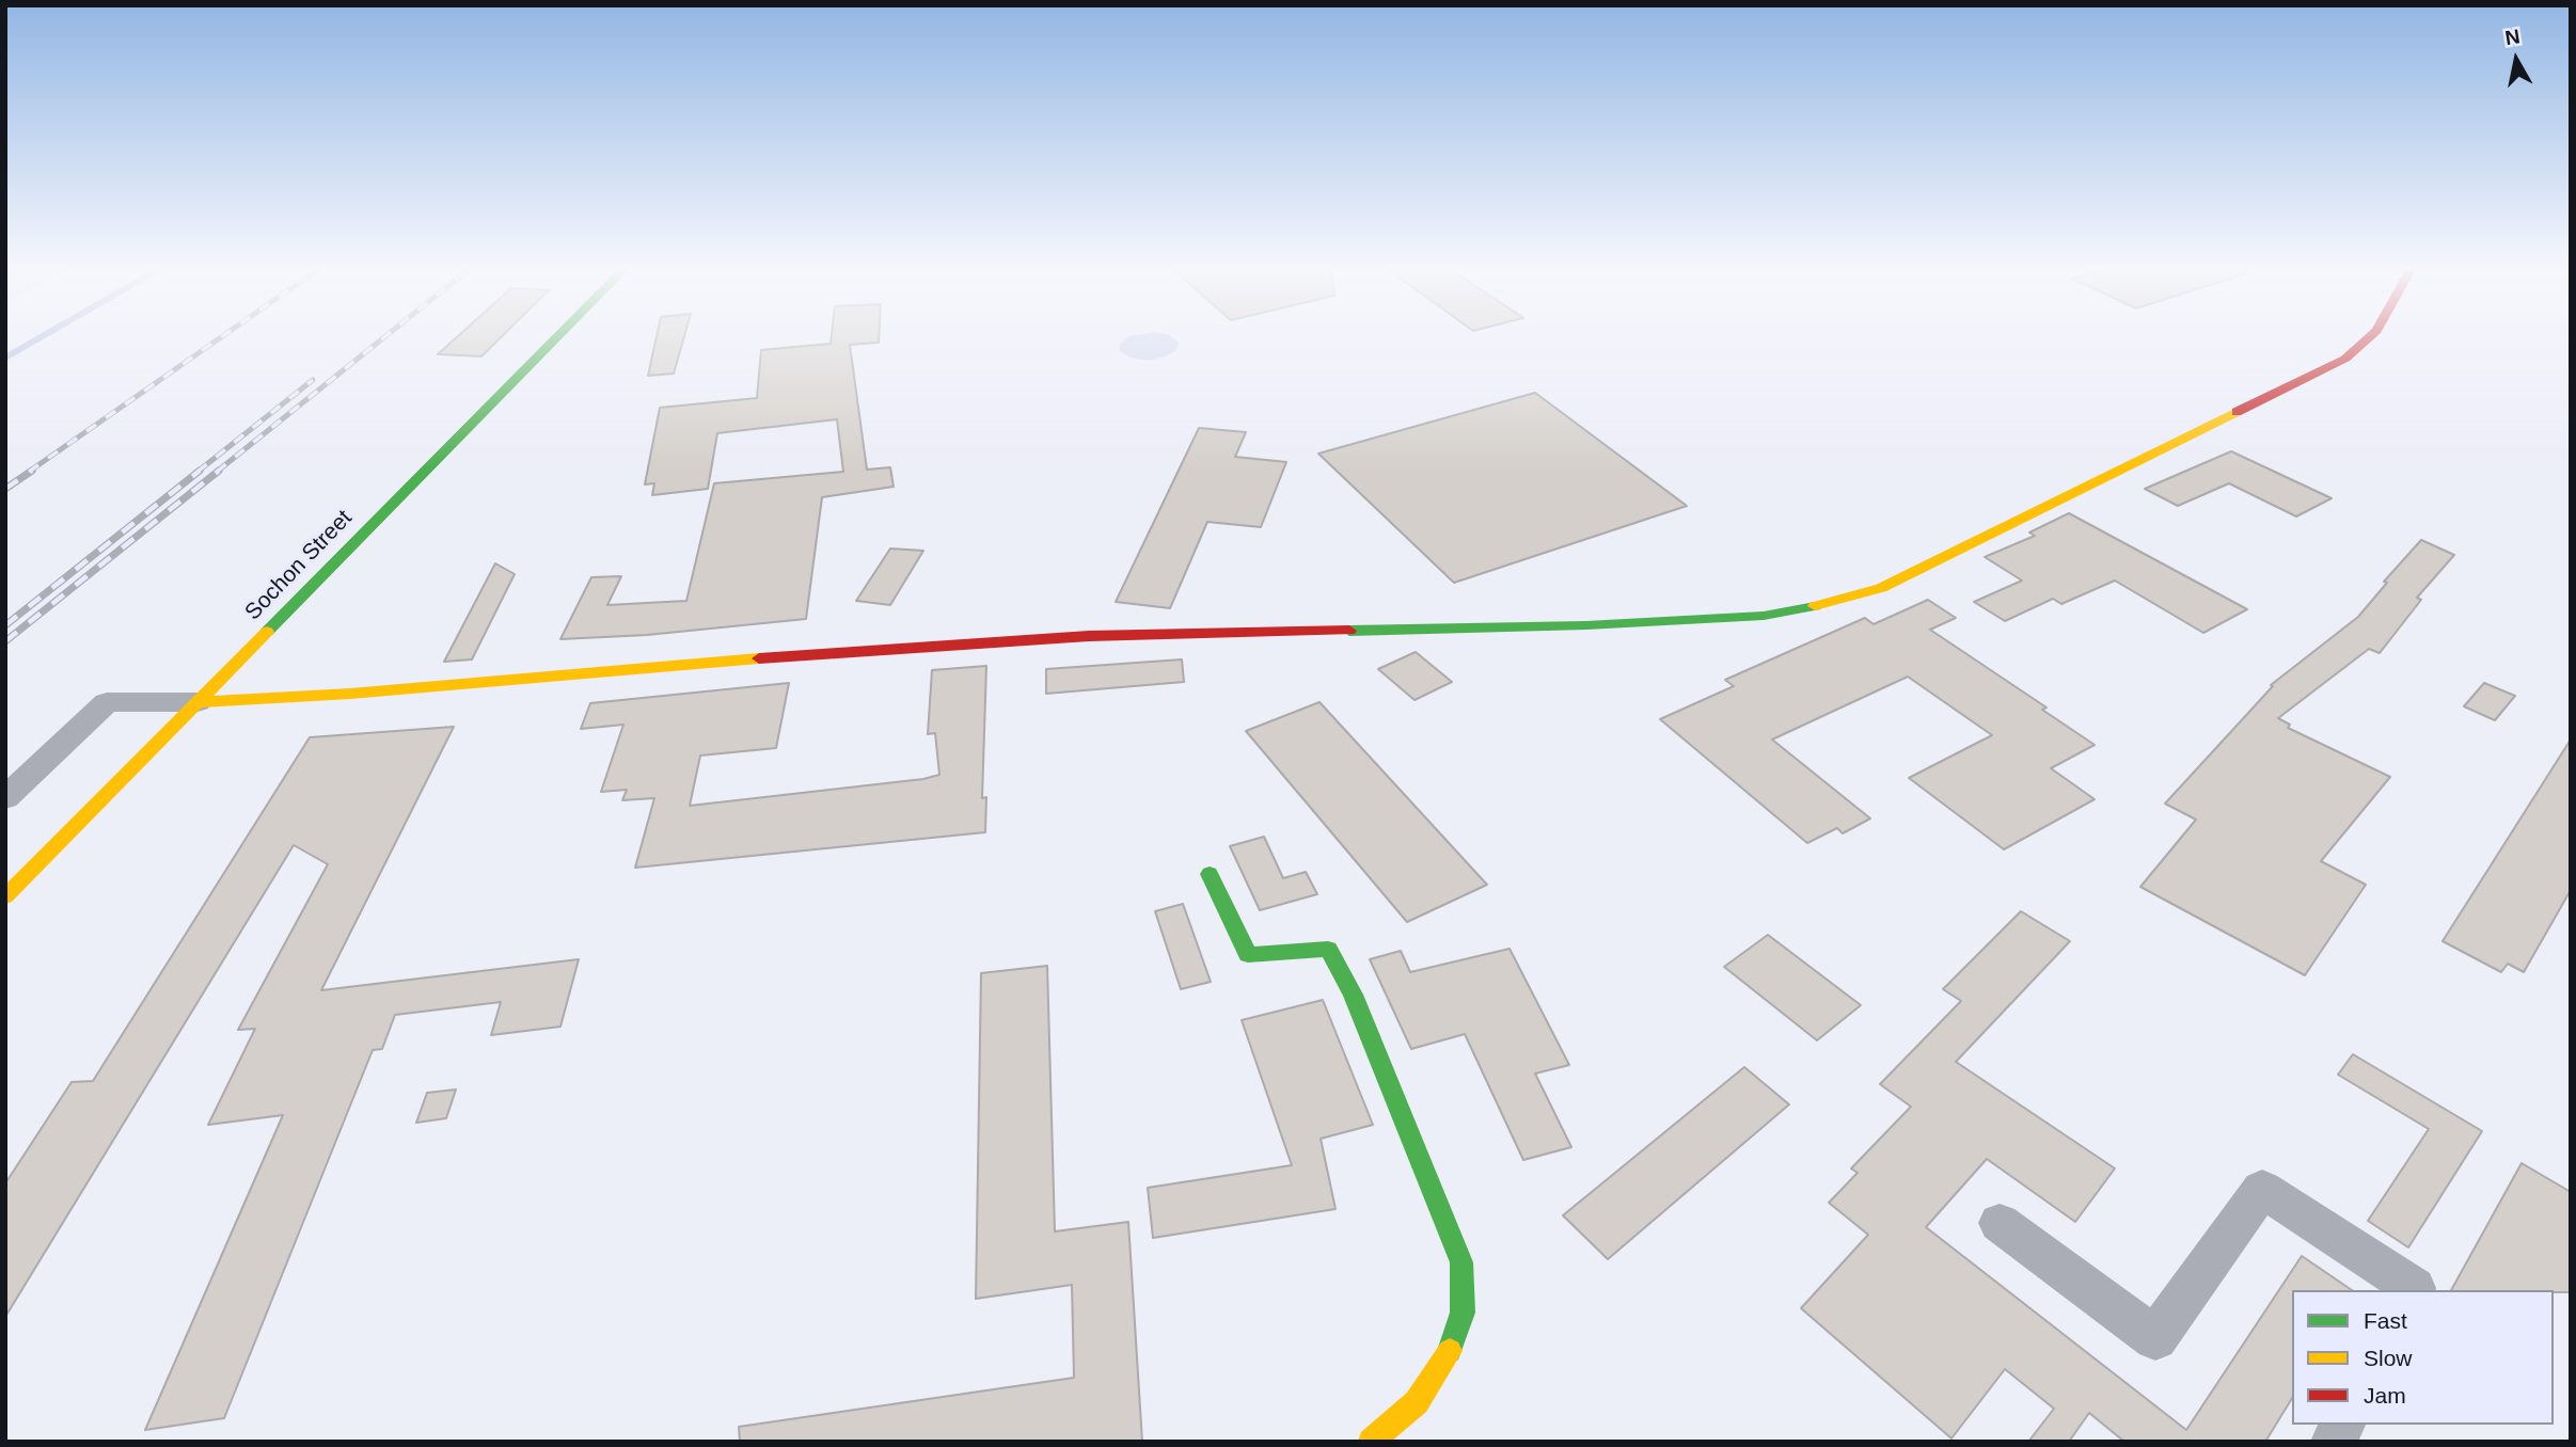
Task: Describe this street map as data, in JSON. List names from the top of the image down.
{
  "streets": {
    "street": ["Sochon Street"]
  },
  "legend": ["Fast", "Slow", "Jam"],
  "north": "top"
}
